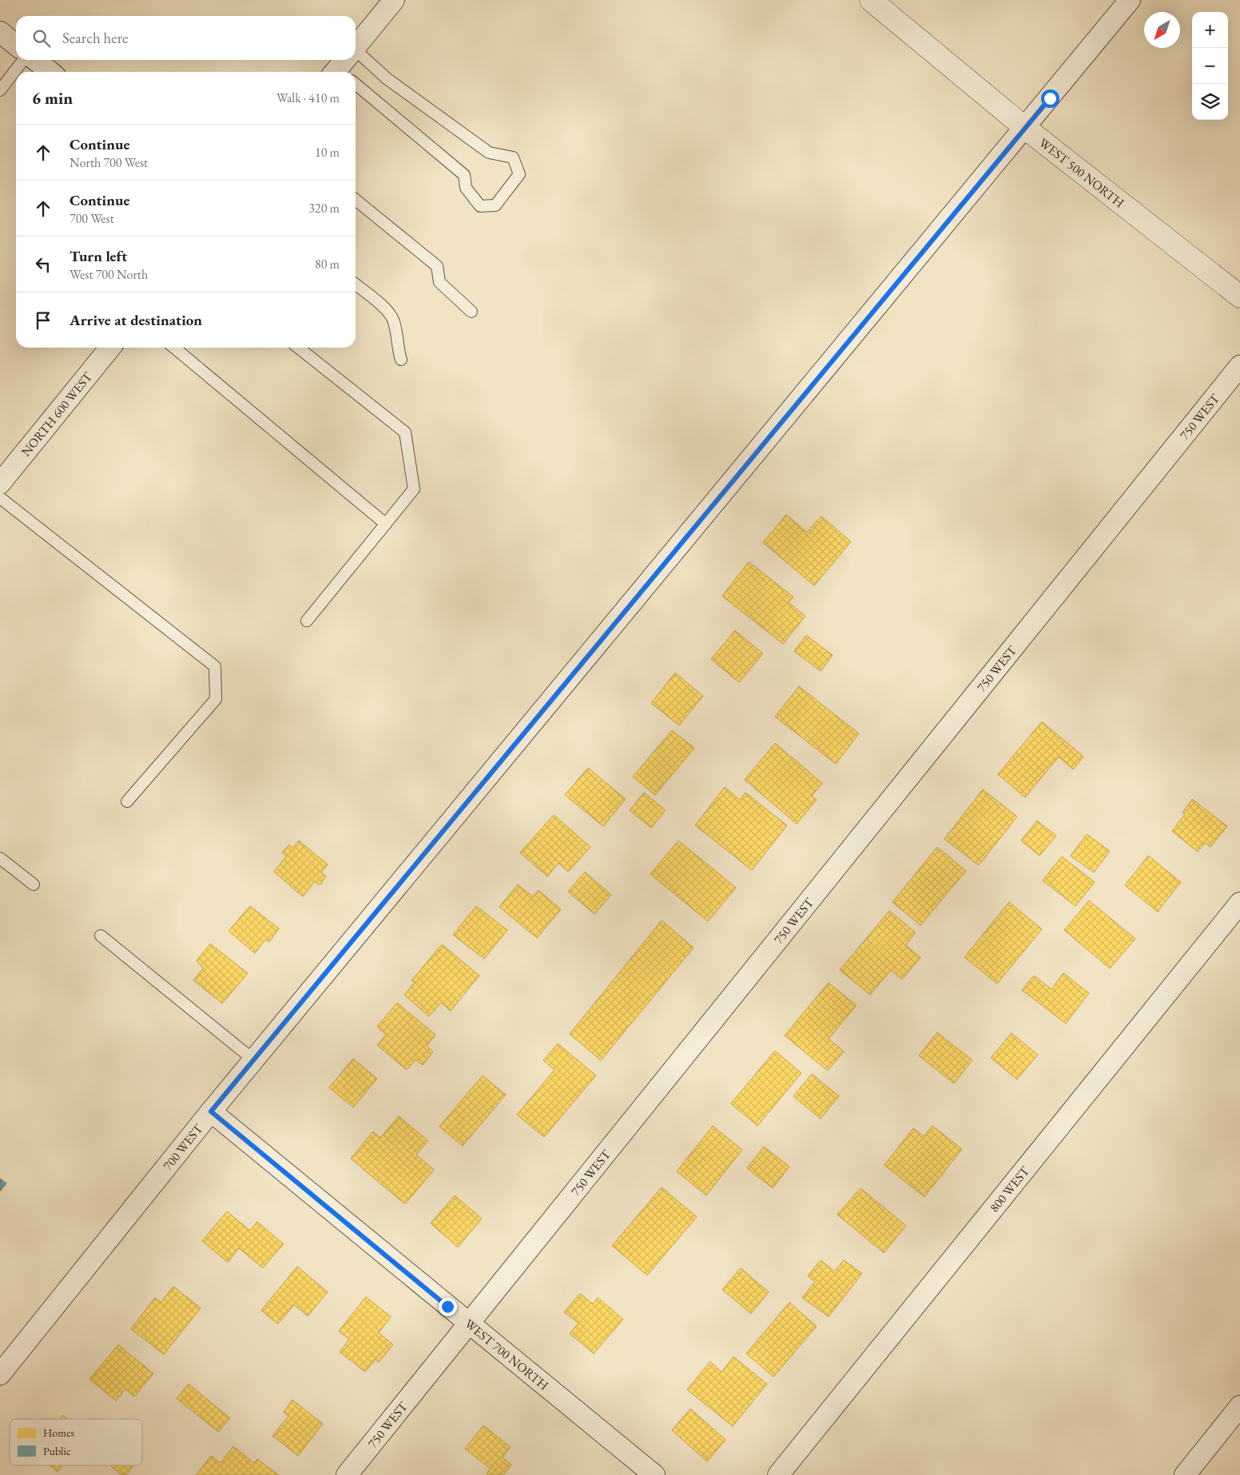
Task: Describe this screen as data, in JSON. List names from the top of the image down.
{
  "streets": {
    "street": [
      "WEST 500 NORTH",
      "NORTH 600 WEST",
      "750 WEST",
      "700 WEST",
      "800 WEST",
      "WEST 700 NORTH"
    ]
  },
  "crossings": [
    ["WEST 500 NORTH", "700 WEST"],
    ["750 WEST", "WEST 700 NORTH"],
    ["700 WEST", "WEST 700 NORTH"]
  ],
  "legend": ["Homes", "Public"],
  "north": "bottom left",
  "page": {
    "map_buttons": ["+", "−"],
    "search": "Search here",
    "heading": ["6 min", "Walk · 410 m"],
    "list": [
      ["Continue", "North 700 West", "10 m"],
      ["Continue", "700 West", "320 m"],
      ["Turn left", "West 700 North", "80 m"],
      "Arrive at destination"
    ]
  }
}
